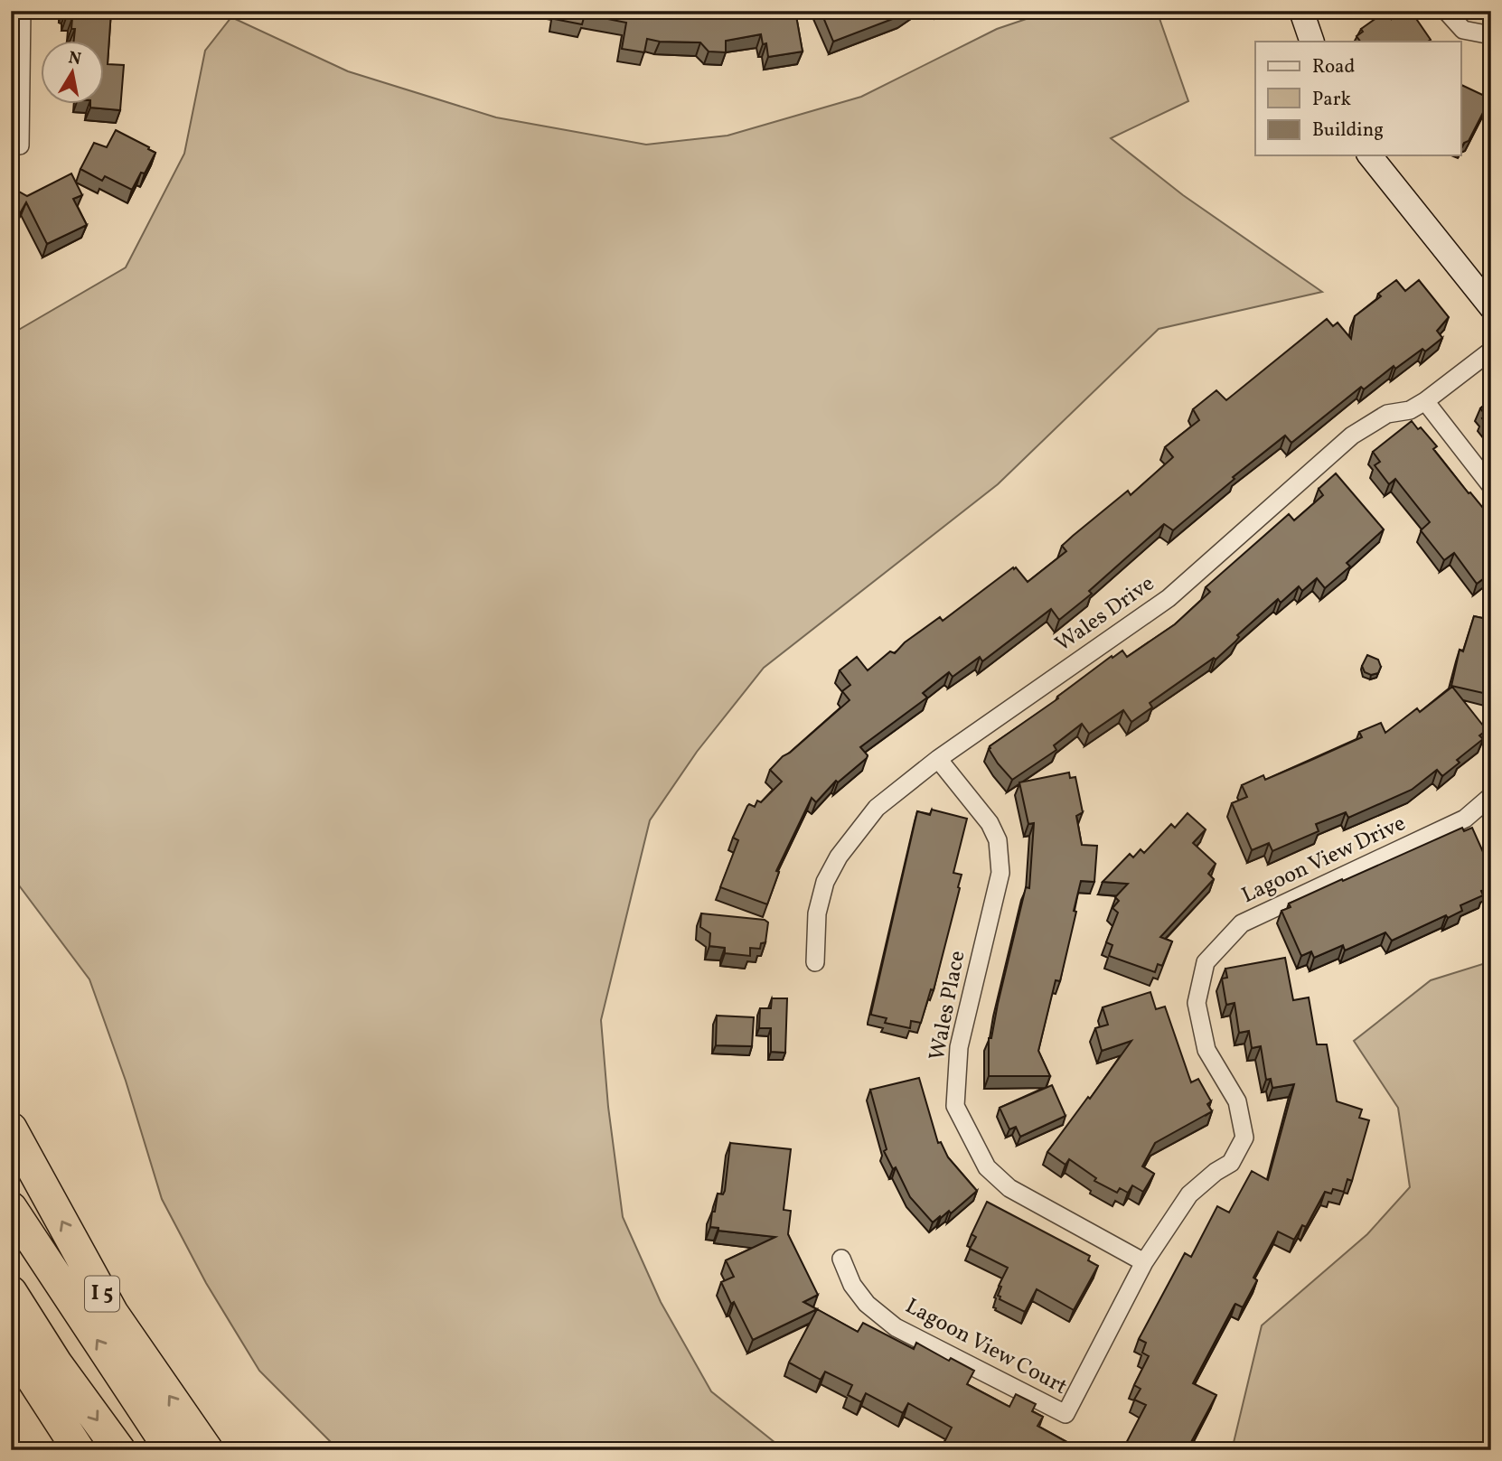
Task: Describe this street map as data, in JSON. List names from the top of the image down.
{
  "streets": {
    "highway": ["I 5"],
    "street": [
      "Wales Drive",
      "Lagoon View Drive",
      "Wales Place",
      "Lagoon View Court"
    ]
  },
  "crossings": [
    ["Wales Drive", "Wales Place"],
    ["Lagoon View Drive", "Wales Place"],
    ["Lagoon View Drive", "Lagoon View Court"]
  ],
  "legend": ["Road", "Park", "Building"],
  "north": "top"
}
